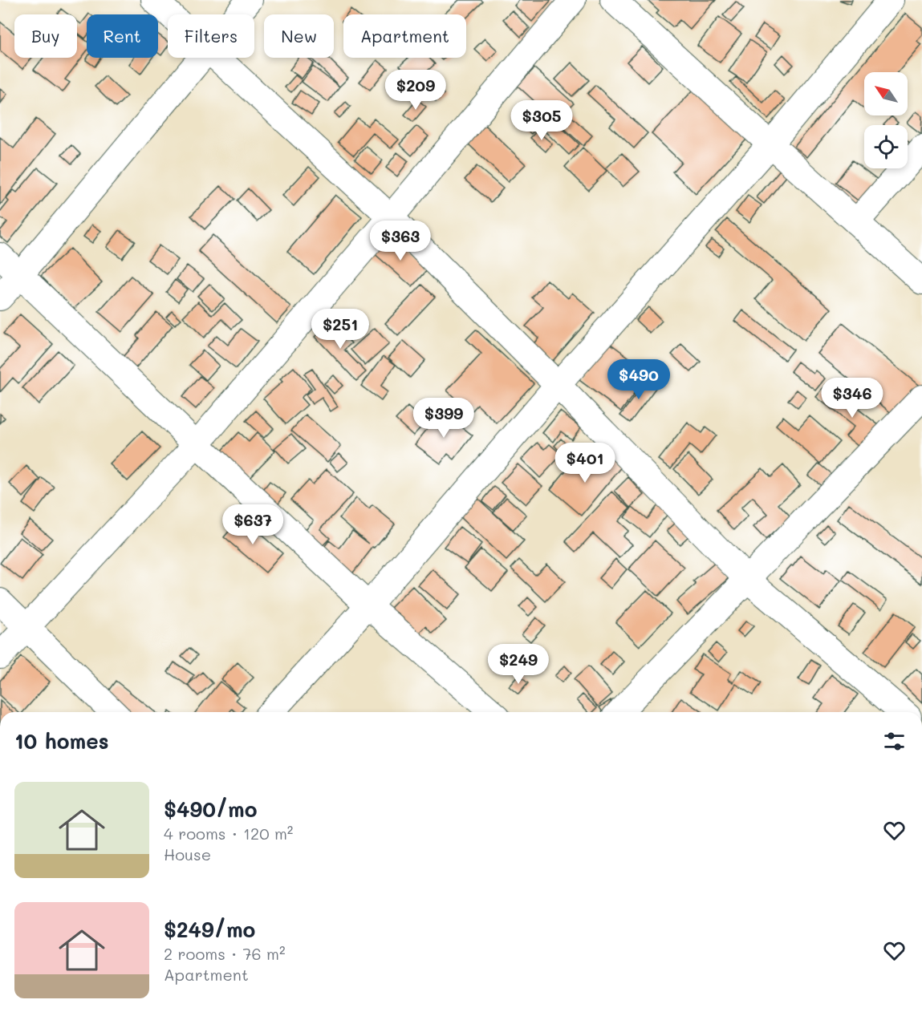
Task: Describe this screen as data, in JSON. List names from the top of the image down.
{
  "north": "top left",
  "page": {
    "chip": [
      "Buy",
      "Rent",
      "Filters",
      "New",
      "Apartment"
    ],
    "price": [
      "$209",
      "$305",
      "$363",
      "$251",
      "$490",
      "$346",
      "$399",
      "$401",
      "$637",
      "$249"
    ],
    "heading": "10 homes",
    "list": [
      {
        "name": "$490/mo",
        "note": "4 rooms · 120 m² · House"
      },
      {
        "name": "$249/mo",
        "note": "2 rooms · 76 m² · Apartment"
      }
    ]
  }
}
